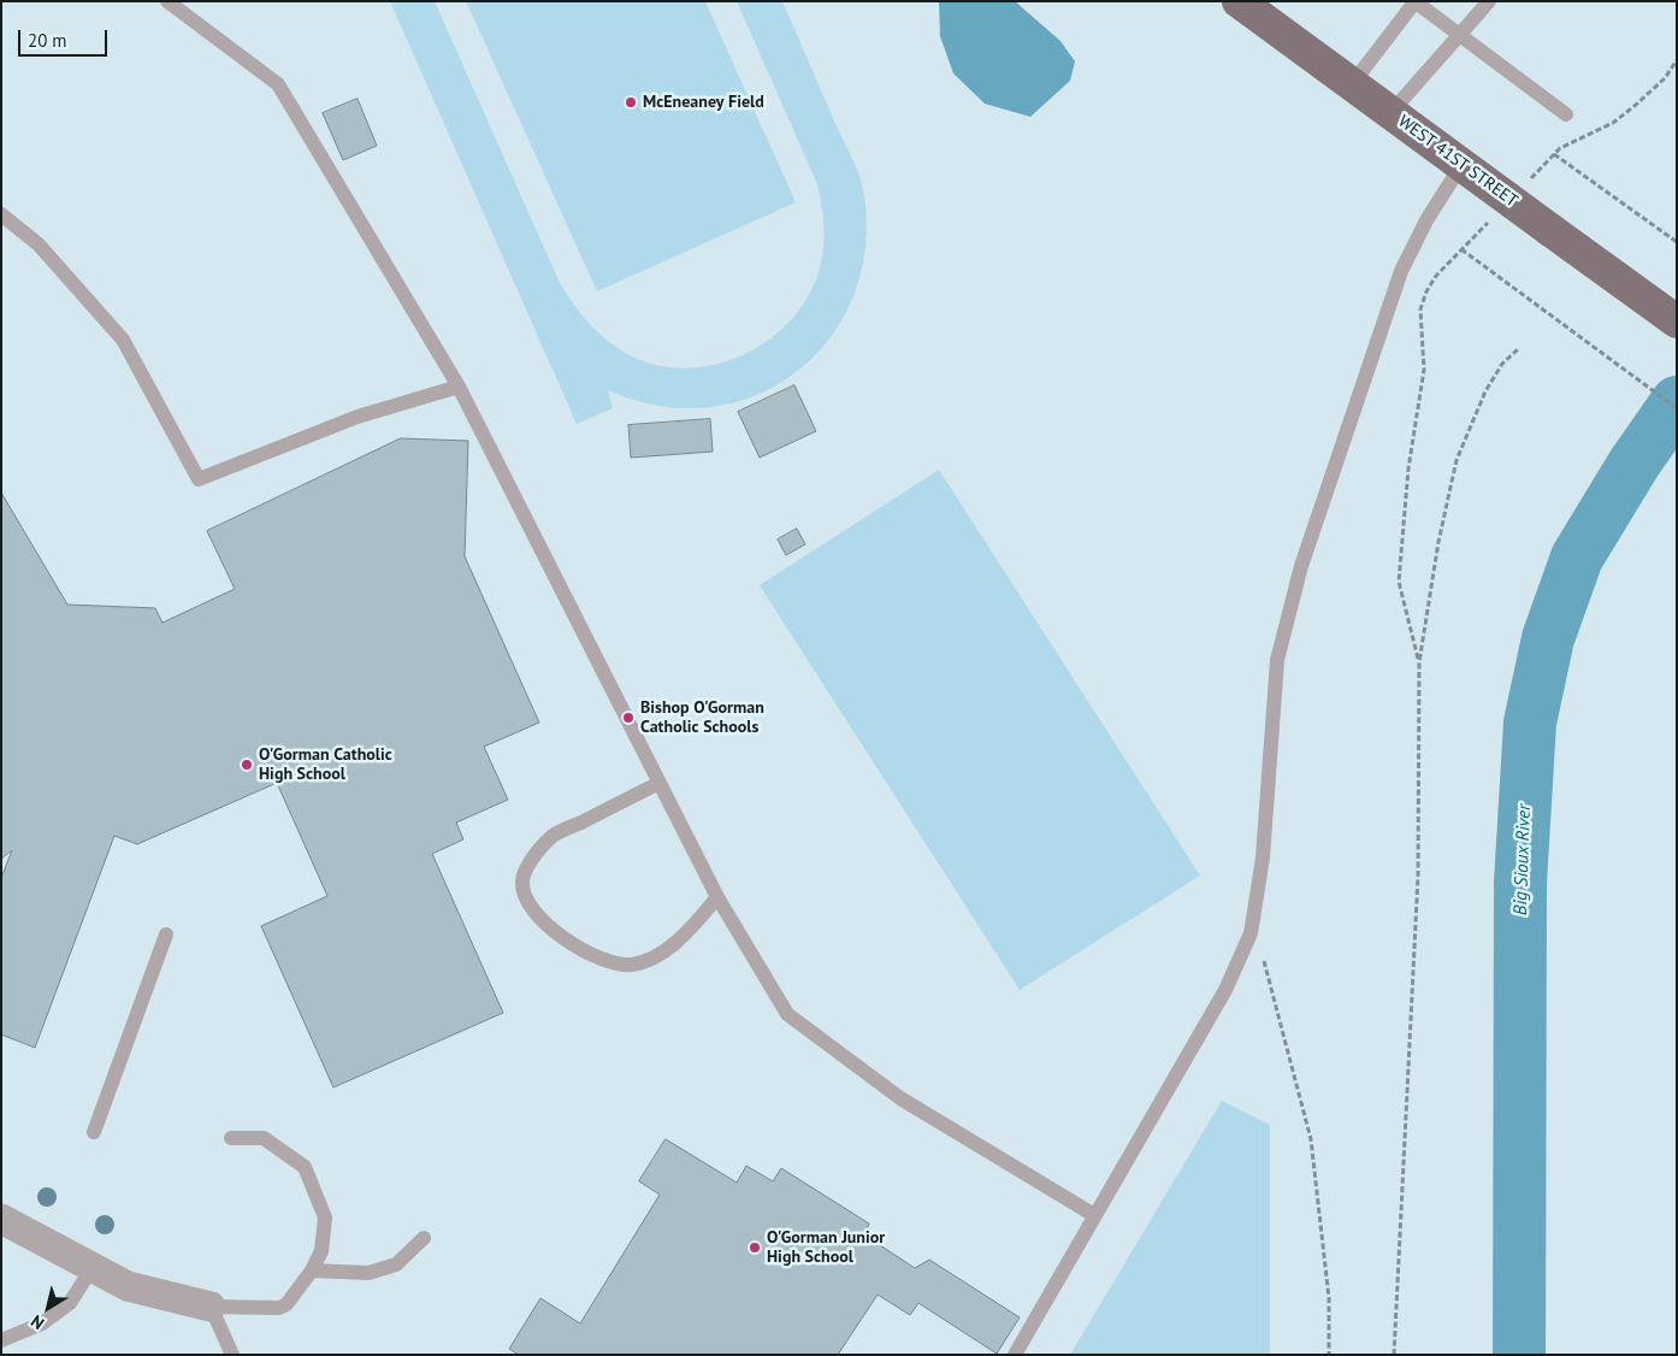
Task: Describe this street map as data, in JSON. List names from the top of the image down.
{
  "streets": {
    "main road": ["WEST 41ST STREET"]
  },
  "water": ["Big Sioux River"],
  "places": [
    "McEneaney Field",
    "Bishop O'Gorman Catholic Schools",
    "O'Gorman Catholic High School",
    "O'Gorman Junior High School"
  ],
  "scale_bar": "20 m",
  "north": "bottom left"
}
